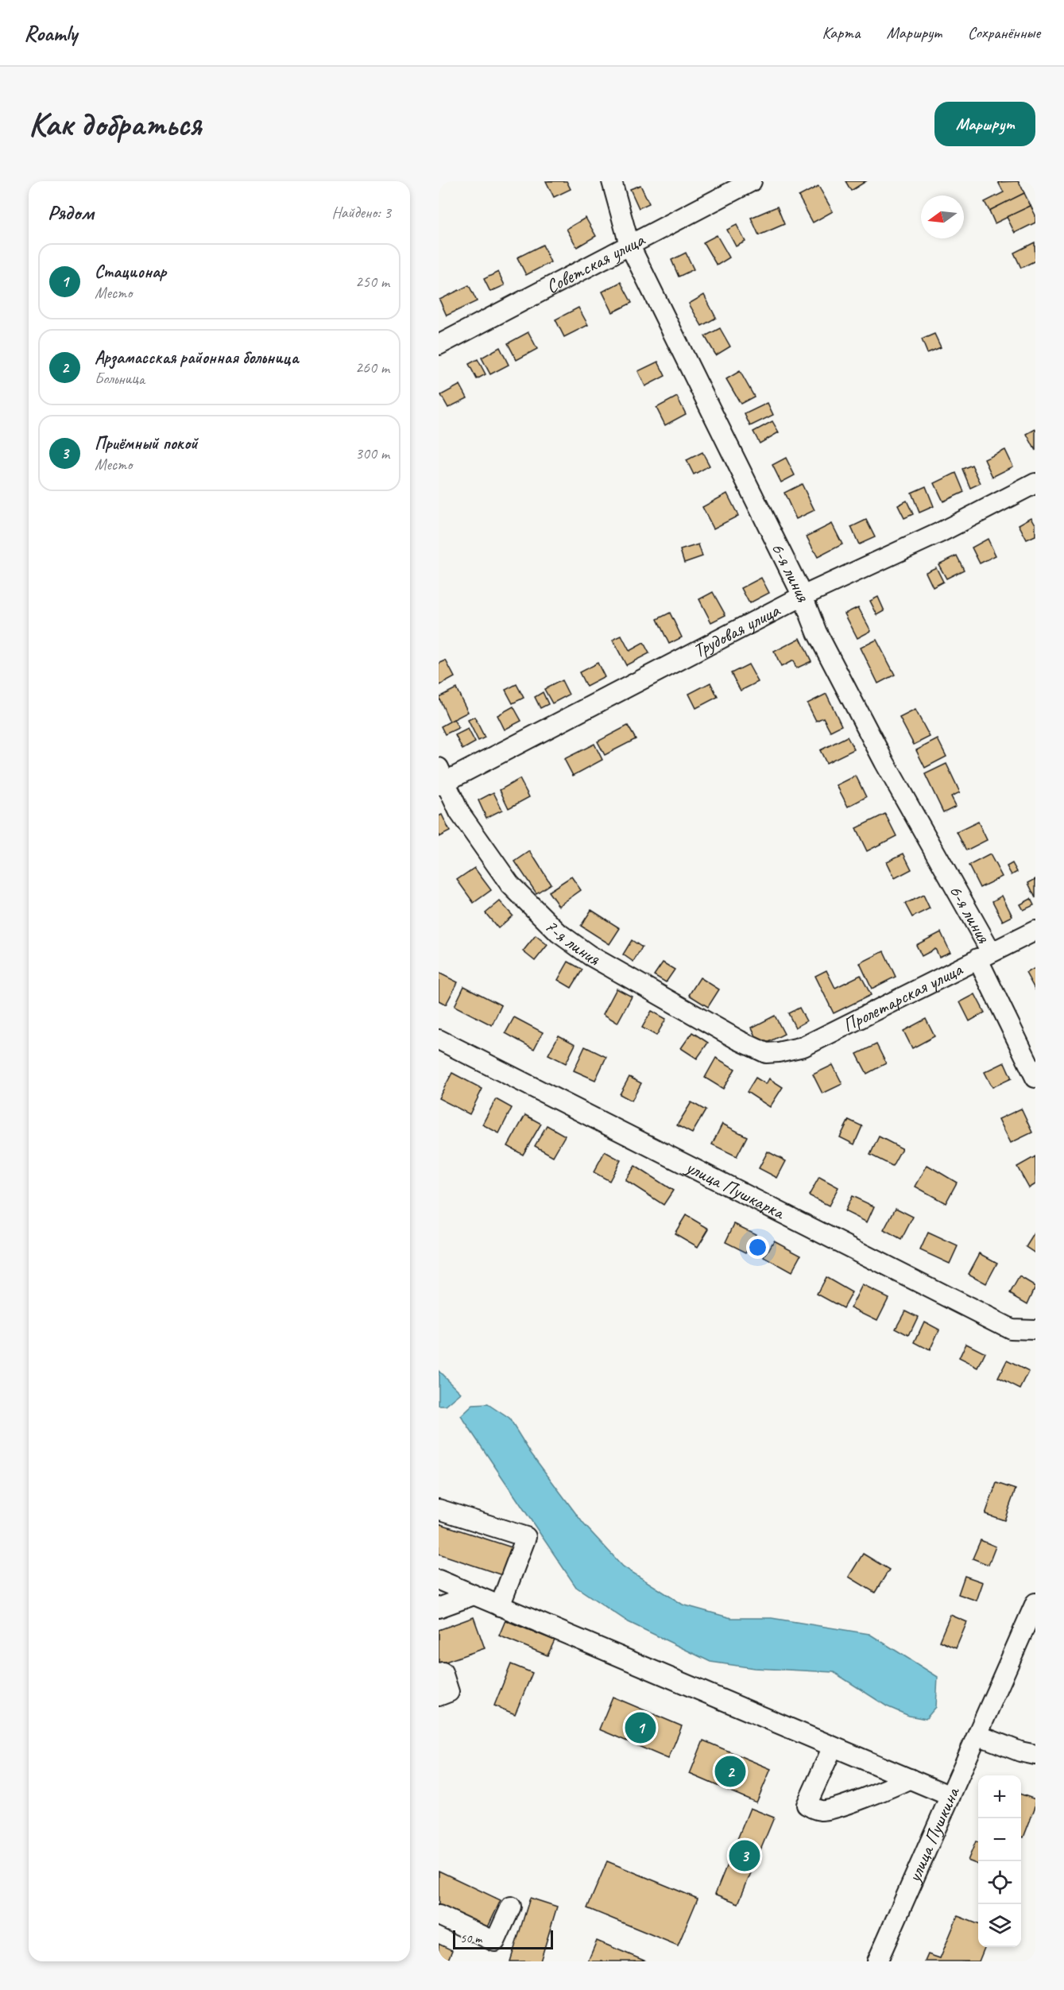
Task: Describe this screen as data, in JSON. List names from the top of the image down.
{
  "streets": {
    "street": [
      "Советская улица",
      "6-я линия",
      "Трудовая улица",
      "7-я линия",
      "Пролетарская улица",
      "улица Пушкарка",
      "улица Пушкина"
    ]
  },
  "crossings": [
    ["Советская улица", "6-я линия"],
    ["6-я линия", "Трудовая улица"],
    ["6-я линия", "Пролетарская улица"],
    ["Трудовая улица", "7-я линия"],
    ["7-я линия", "Пролетарская улица"]
  ],
  "scale_bar": "50 m",
  "north": "left",
  "page": {
    "header": "Roamly",
    "nav": ["Карта", "Маршрут", "Сохранённые"],
    "buttons": "Маршрут",
    "title": "Как добраться",
    "heading": ["Рядом", "Найдено: 3"],
    "list": [
      {
        "mark": "1",
        "name": "Стационар",
        "note": "Место",
        "value": "250 m"
      },
      {
        "mark": "2",
        "name": "Арзамасская районная больница",
        "note": "Больница",
        "value": "260 m"
      },
      {
        "mark": "3",
        "name": "Приёмный покой",
        "note": "Место",
        "value": "300 m"
      }
    ],
    "pins": ["1", "2", "3"],
    "map_buttons": ["+", "−"],
    "scale": "50 m"
  }
}
